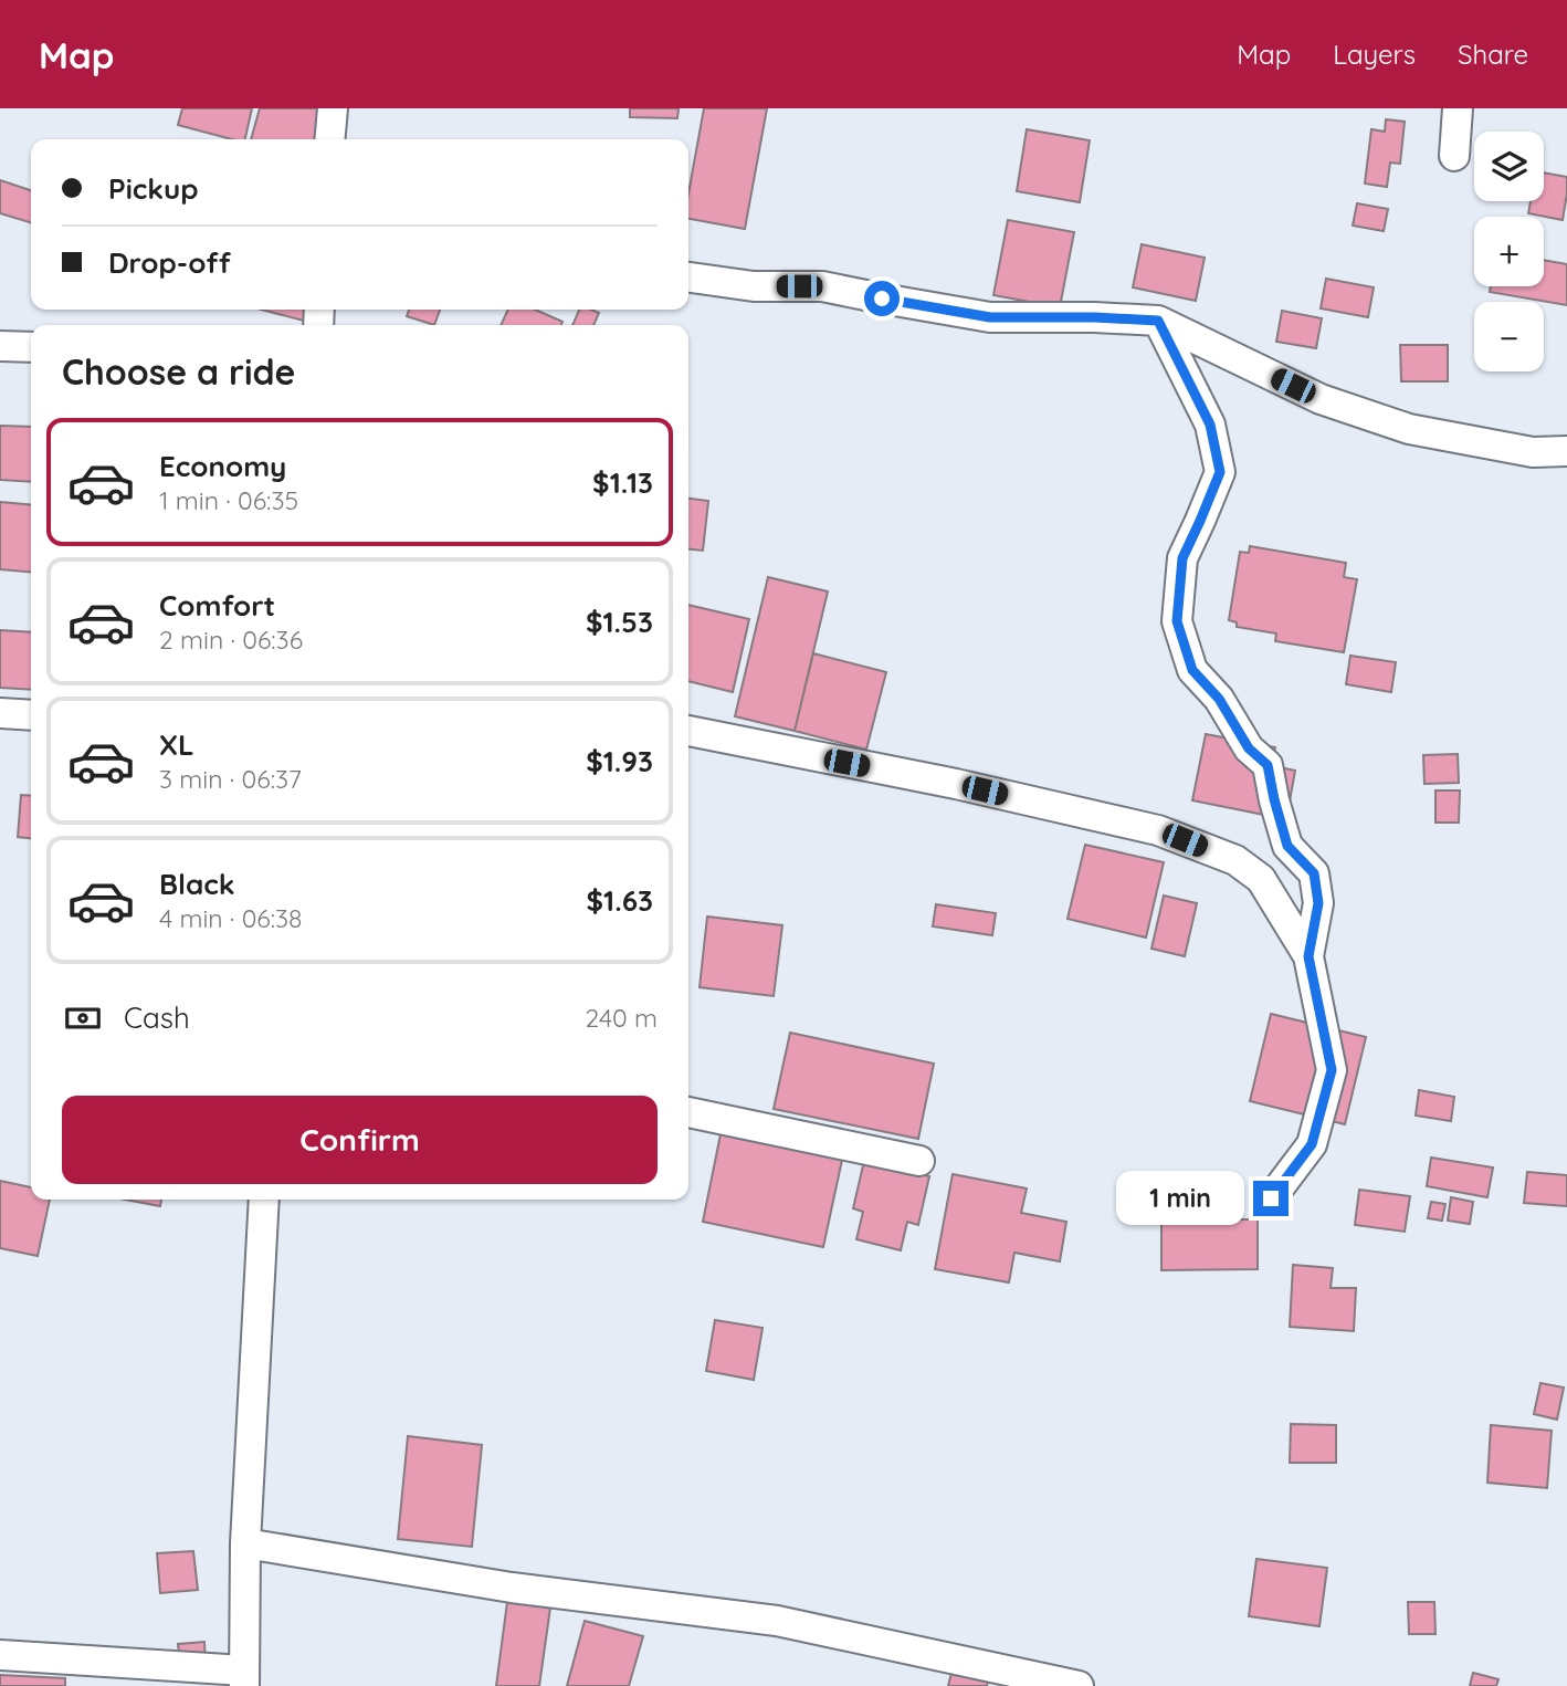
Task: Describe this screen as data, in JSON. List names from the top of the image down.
{
  "page": {
    "header": "Map",
    "nav": ["Map", "Layers", "Share"],
    "map_buttons": ["+", "−"],
    "banner": ["Pickup", "Drop-off"],
    "heading": "Choose a ride",
    "list": [
      {
        "name": "Economy",
        "note": "1 min · 06:35",
        "value": "$1.13"
      },
      {
        "name": "Comfort",
        "note": "2 min · 06:36",
        "value": "$1.53"
      },
      {
        "name": "XL",
        "note": "3 min · 06:37",
        "value": "$1.93"
      },
      {
        "name": "Black",
        "note": "4 min · 06:38",
        "value": "$1.63"
      }
    ],
    "pay": ["Cash", "240 m"],
    "buttons": "Confirm",
    "bubble": "1 min"
  }
}
